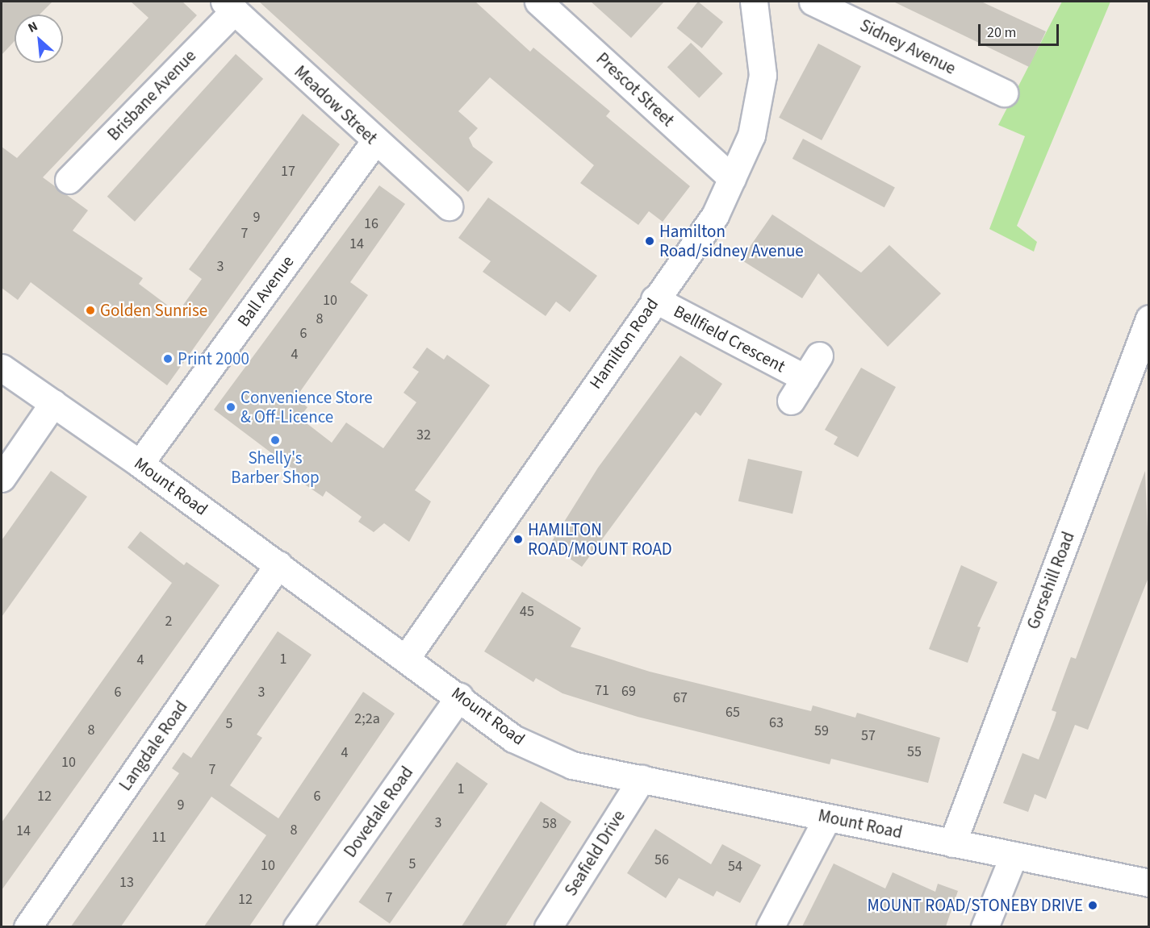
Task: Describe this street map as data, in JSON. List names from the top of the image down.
{
  "streets": {
    "street": [
      "Sidney Avenue",
      "Prescot Street",
      "Brisbane Avenue",
      "Meadow Street",
      "Ball Avenue",
      "Bellfield Crescent",
      "Hamilton Road",
      "Mount Road",
      "Gorsehill Road",
      "Langdale Road",
      "Dovedale Road",
      "Seafield Drive"
    ]
  },
  "crossings": [
    ["Prescot Street", "Hamilton Road"],
    ["Brisbane Avenue", "Meadow Street"],
    ["Meadow Street", "Ball Avenue"],
    ["Ball Avenue", "Mount Road"],
    ["Bellfield Crescent", "Hamilton Road"],
    ["Hamilton Road", "Mount Road"],
    ["Mount Road", "Gorsehill Road"],
    ["Mount Road", "Langdale Road"],
    ["Mount Road", "Dovedale Road"],
    ["Mount Road", "Seafield Drive"]
  ],
  "places": [
    "Hamilton Road/sidney Avenue",
    "Golden Sunrise",
    "Print 2000",
    "Convenience Store & Off-Licence",
    "Shelly's Barber Shop",
    "HAMILTON ROAD/MOUNT ROAD",
    "MOUNT ROAD/STONEBY DRIVE"
  ],
  "house_numbers": [
    "17",
    "9",
    "16",
    "7",
    "14",
    "3",
    "10",
    "8",
    "6",
    "4",
    "32",
    "45",
    "2",
    "1",
    "4",
    "71",
    "69",
    "6",
    "3",
    "67",
    "65",
    "2;2a",
    "63",
    "5",
    "8",
    "59",
    "57",
    "55",
    "4",
    "10",
    "7",
    "1",
    "12",
    "6",
    "9",
    "3",
    "58",
    "8",
    "14",
    "11",
    "56",
    "5",
    "10",
    "54",
    "13",
    "7",
    "12"
  ],
  "scale_bar": "20 m",
  "north": "top left"
}
